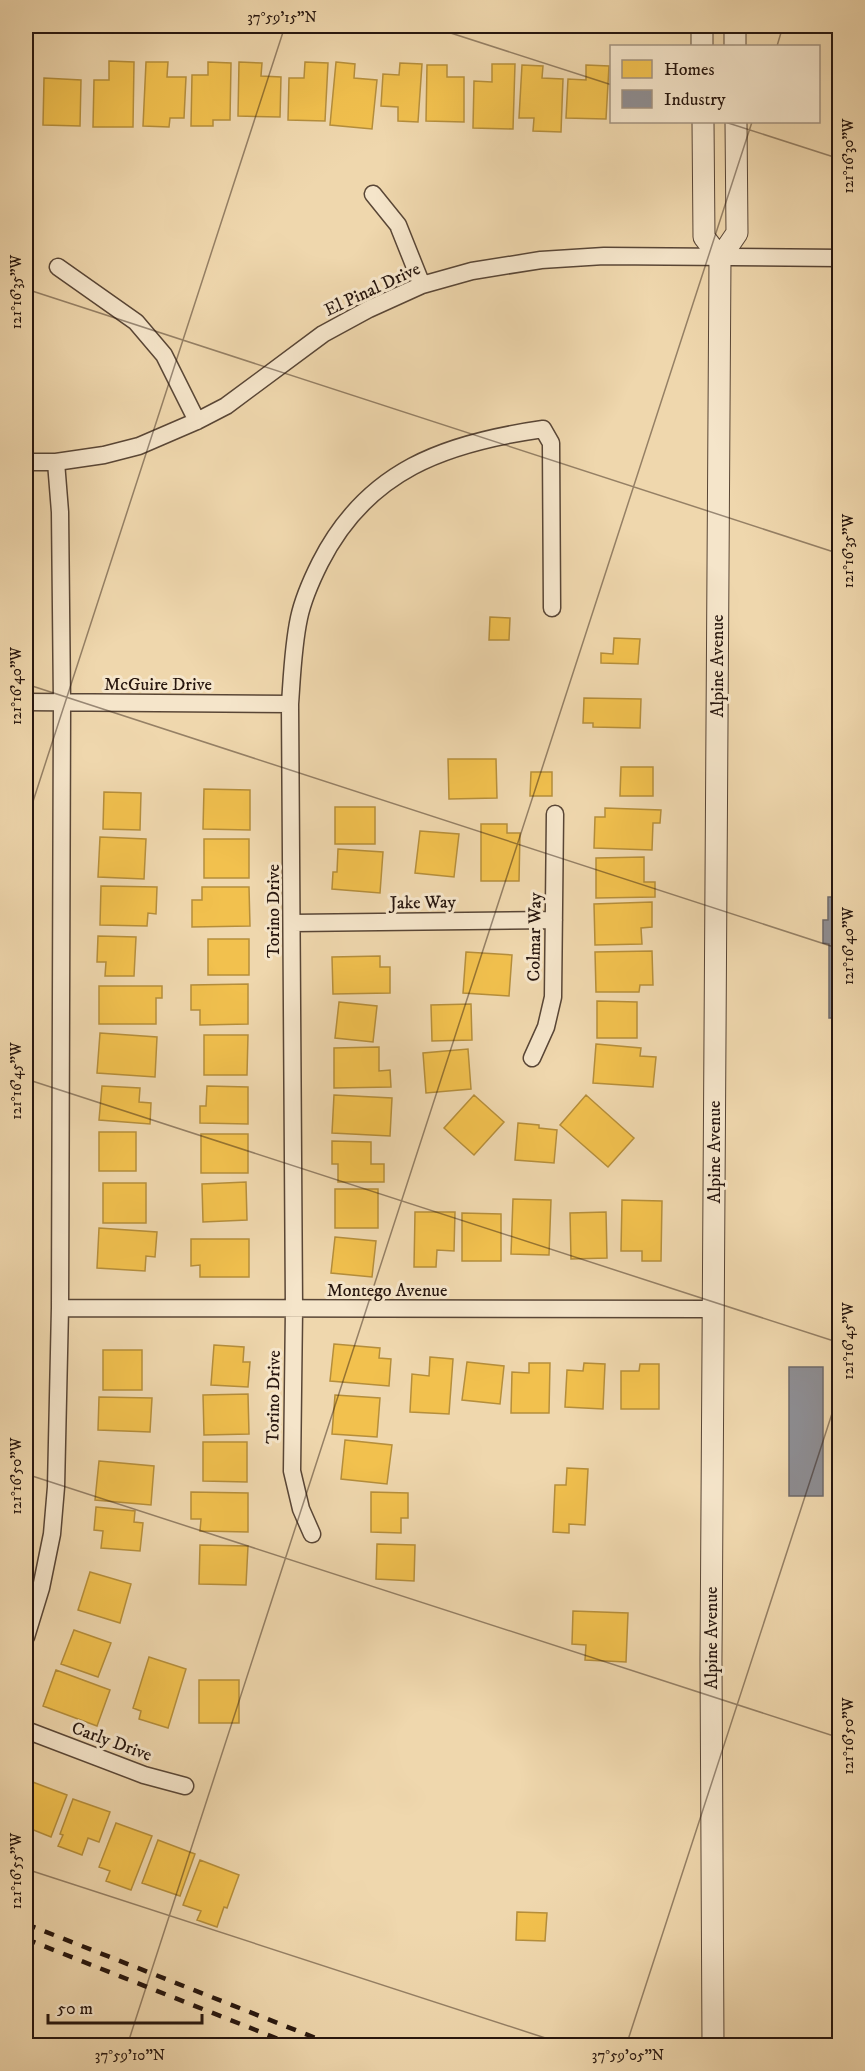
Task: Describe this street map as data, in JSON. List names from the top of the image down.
{
  "streets": {
    "street": [
      "El Pinal Drive",
      "Alpine Avenue",
      "McGuire Drive",
      "Jake Way",
      "Torino Drive",
      "Colmar Way",
      "Montego Avenue",
      "Carly Drive"
    ]
  },
  "crossings": [
    ["El Pinal Drive", "Alpine Avenue"],
    ["Alpine Avenue", "Montego Avenue"],
    ["McGuire Drive", "Torino Drive"],
    ["Jake Way", "Torino Drive"],
    ["Jake Way", "Colmar Way"],
    ["Torino Drive", "Montego Avenue"]
  ],
  "legend": ["Homes", "Industry"],
  "scale_bar": "50 m",
  "coordinates": [
    "37°59'15\"N",
    "121°16'30\"W",
    "121°16'35\"W",
    "121°16'40\"W",
    "121°16'45\"W",
    "121°16'50\"W",
    "121°16'55\"W",
    "37°59'10\"N",
    "37°59'05\"N"
  ]
}
